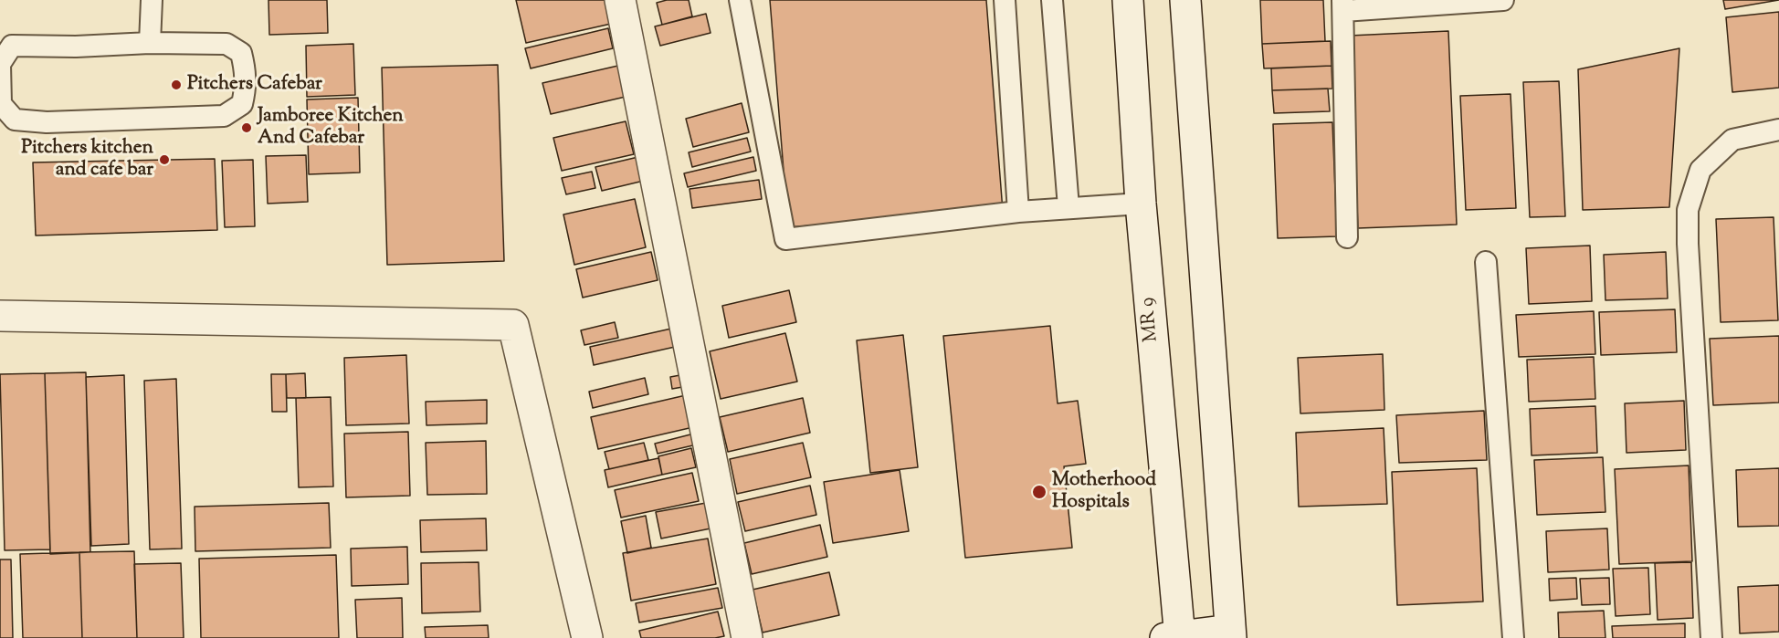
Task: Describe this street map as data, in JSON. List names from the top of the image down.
{
  "streets": {
    "street": ["MR 9"]
  },
  "places": [
    "Pitchers Cafebar",
    "Jamboree Kitchen And Cafebar",
    "Pitchers kitchen and cafe bar",
    "Motherhood Hospitals"
  ]
}
